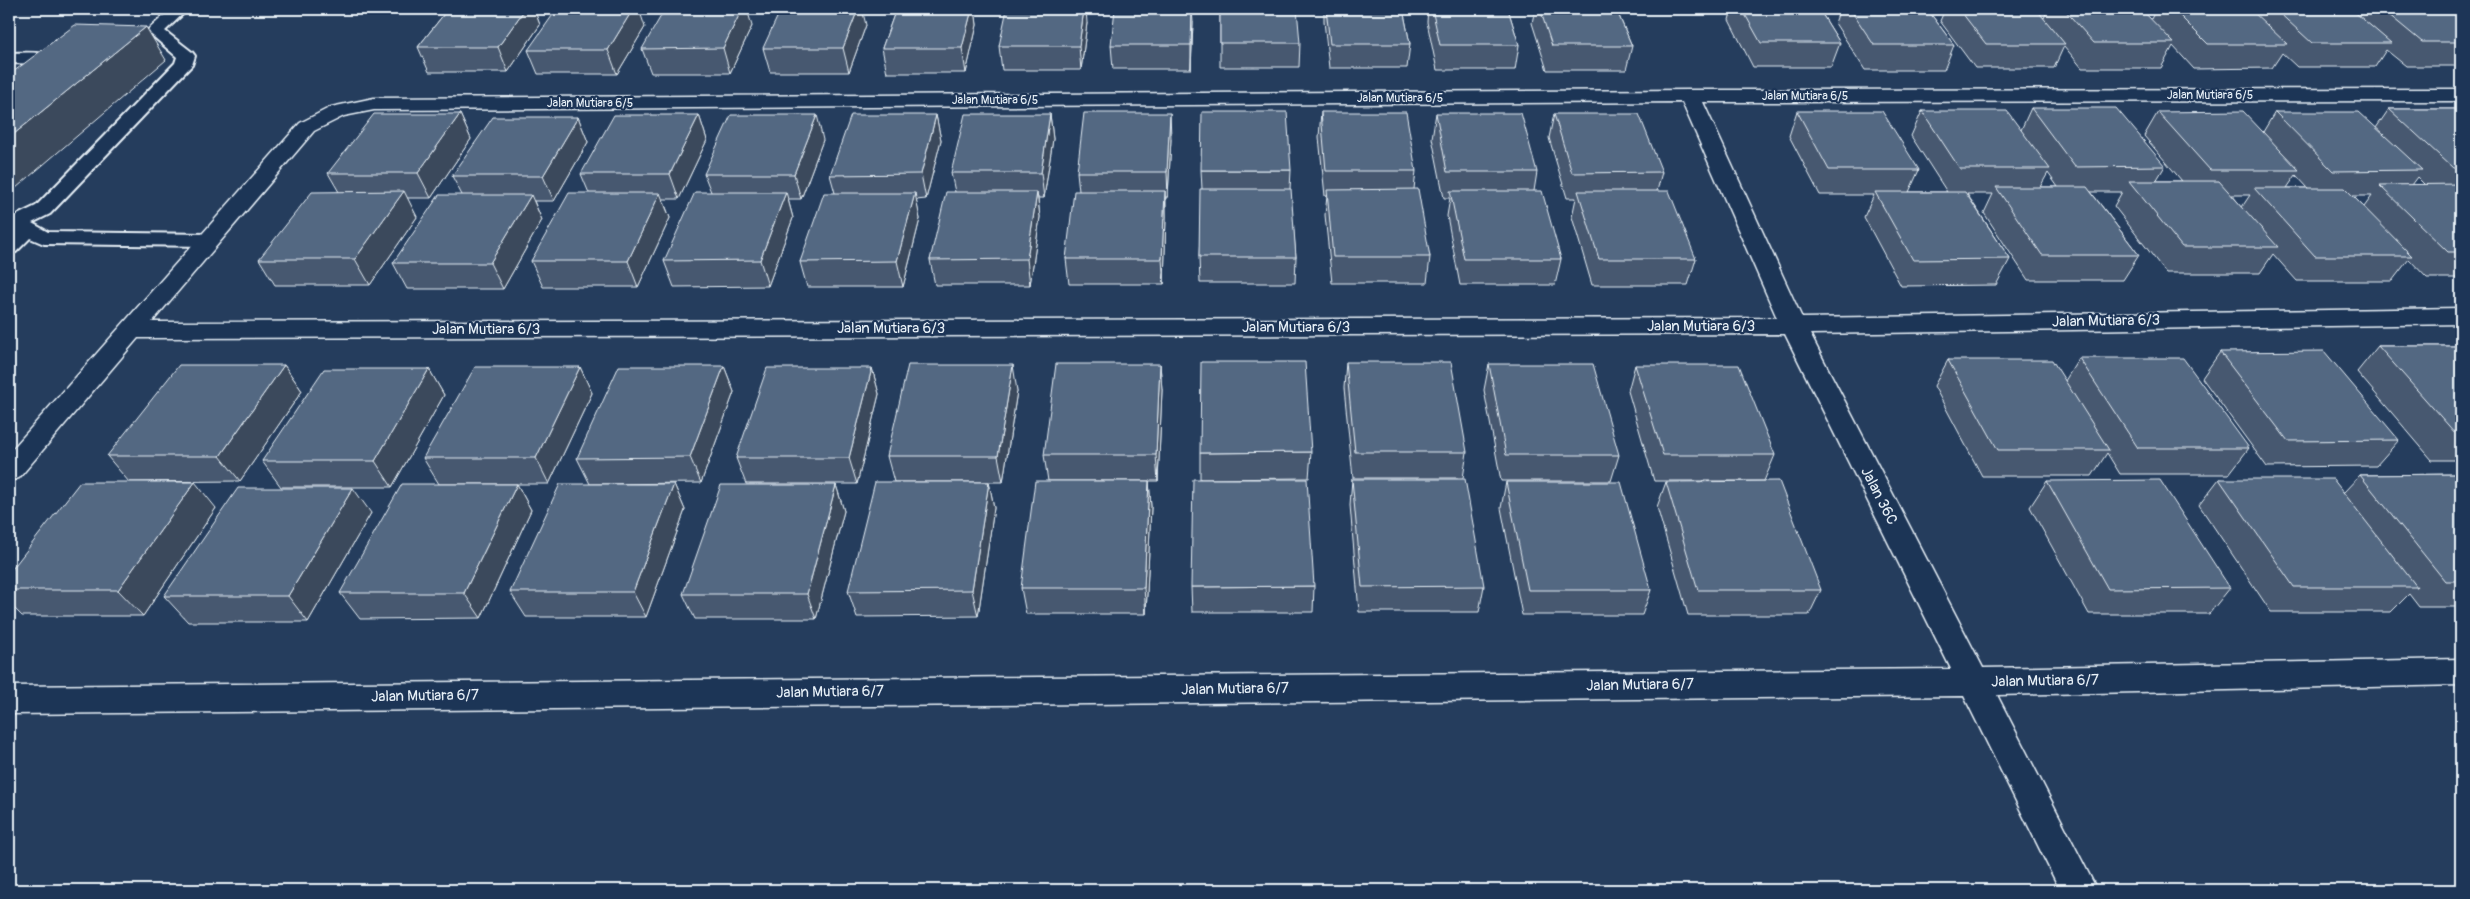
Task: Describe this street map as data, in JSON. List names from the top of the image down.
{
  "streets": {
    "street": [
      "Jalan Mutiara 6/5",
      "Jalan Mutiara 6/3",
      "Jalan 36C",
      "Jalan Mutiara 6/7"
    ]
  },
  "crossings": [
    ["Jalan Mutiara 6/5", "Jalan Mutiara 6/3"],
    ["Jalan Mutiara 6/5", "Jalan 36C"],
    ["Jalan Mutiara 6/3", "Jalan 36C"],
    ["Jalan 36C", "Jalan Mutiara 6/7"]
  ]
}
